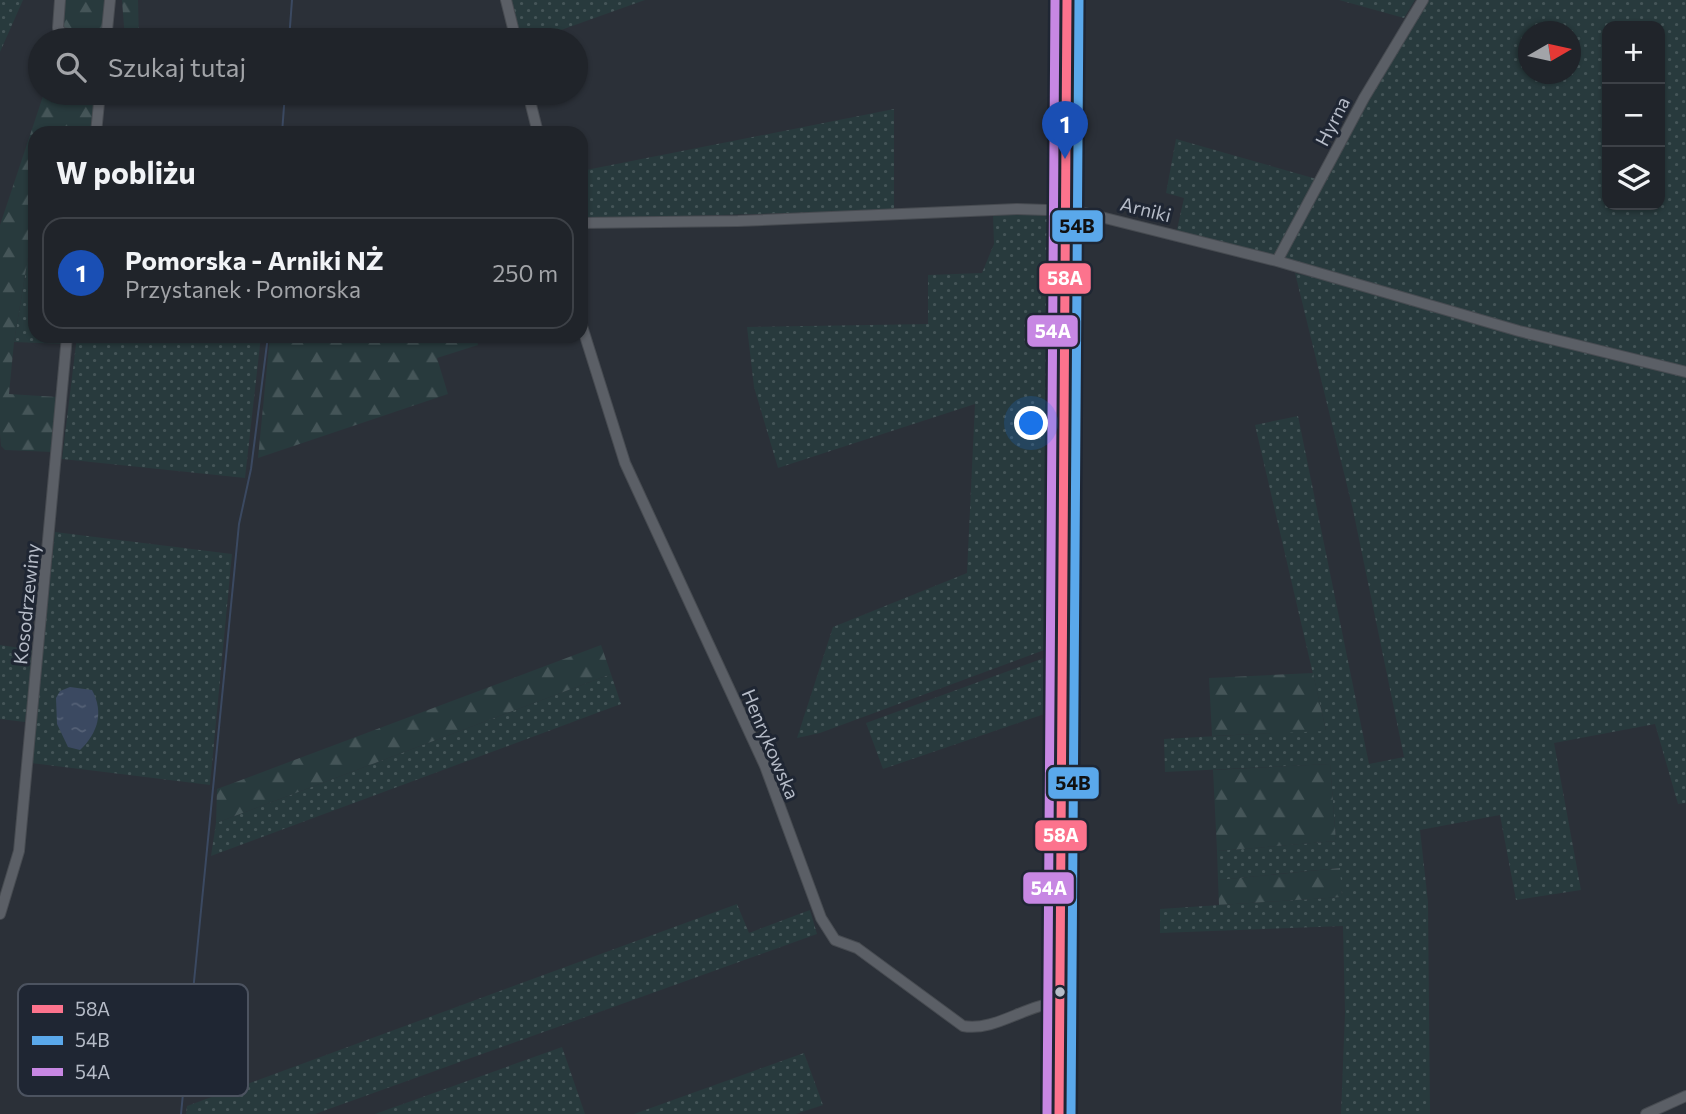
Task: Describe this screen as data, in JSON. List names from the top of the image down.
{
  "streets": {
    "street": [
      "Hyrna",
      "Arniki",
      "Kosodrzewiny",
      "Henrykowska"
    ]
  },
  "crossings": [
    ["Hyrna", "Arniki"]
  ],
  "lines": ["transit line 58A", "transit line 54B", "transit line 54A"],
  "legend": ["58A", "54B", "54A"],
  "north": "right",
  "page": {
    "map_buttons": ["+", "−"],
    "search": "Szukaj tutaj",
    "pins": "1",
    "heading": "W pobliżu",
    "list": [
      {
        "mark": "1",
        "name": "Pomorska - Arniki NŻ",
        "note": "Przystanek · Pomorska",
        "value": "250 m"
      }
    ]
  }
}
